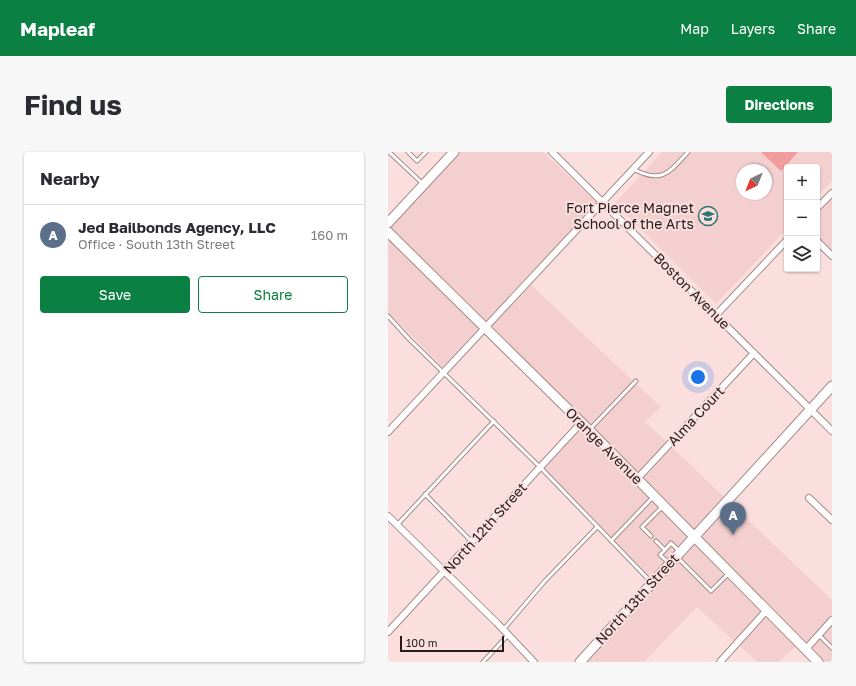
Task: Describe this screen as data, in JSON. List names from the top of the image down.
{
  "streets": {
    "main road": ["Orange Avenue", "North 13th Street"],
    "street": ["Boston Avenue", "Alma Court", "North 12th Street"]
  },
  "crossings": [
    ["Boston Avenue", "Alma Court"],
    ["Boston Avenue", "North 13th Street"],
    ["Alma Court", "Orange Avenue"],
    ["Orange Avenue", "North 12th Street"],
    ["Orange Avenue", "North 13th Street"]
  ],
  "places": {
    "school or university": ["Fort Pierce Magnet School of the Arts"]
  },
  "scale_bar": "100 m",
  "north": "bottom left",
  "page": {
    "header": "Mapleaf",
    "nav": ["Map", "Layers", "Share"],
    "buttons": [
      "Directions",
      ["Save", "Share"]
    ],
    "title": "Find us",
    "heading": "Nearby",
    "map_buttons": ["+", "−"],
    "list": [
      {
        "mark": "A",
        "name": "Jed Bailbonds Agency, LLC",
        "note": "Office · South 13th Street",
        "value": "160 m"
      }
    ],
    "pins": "A",
    "scale": "100 m"
  }
}
